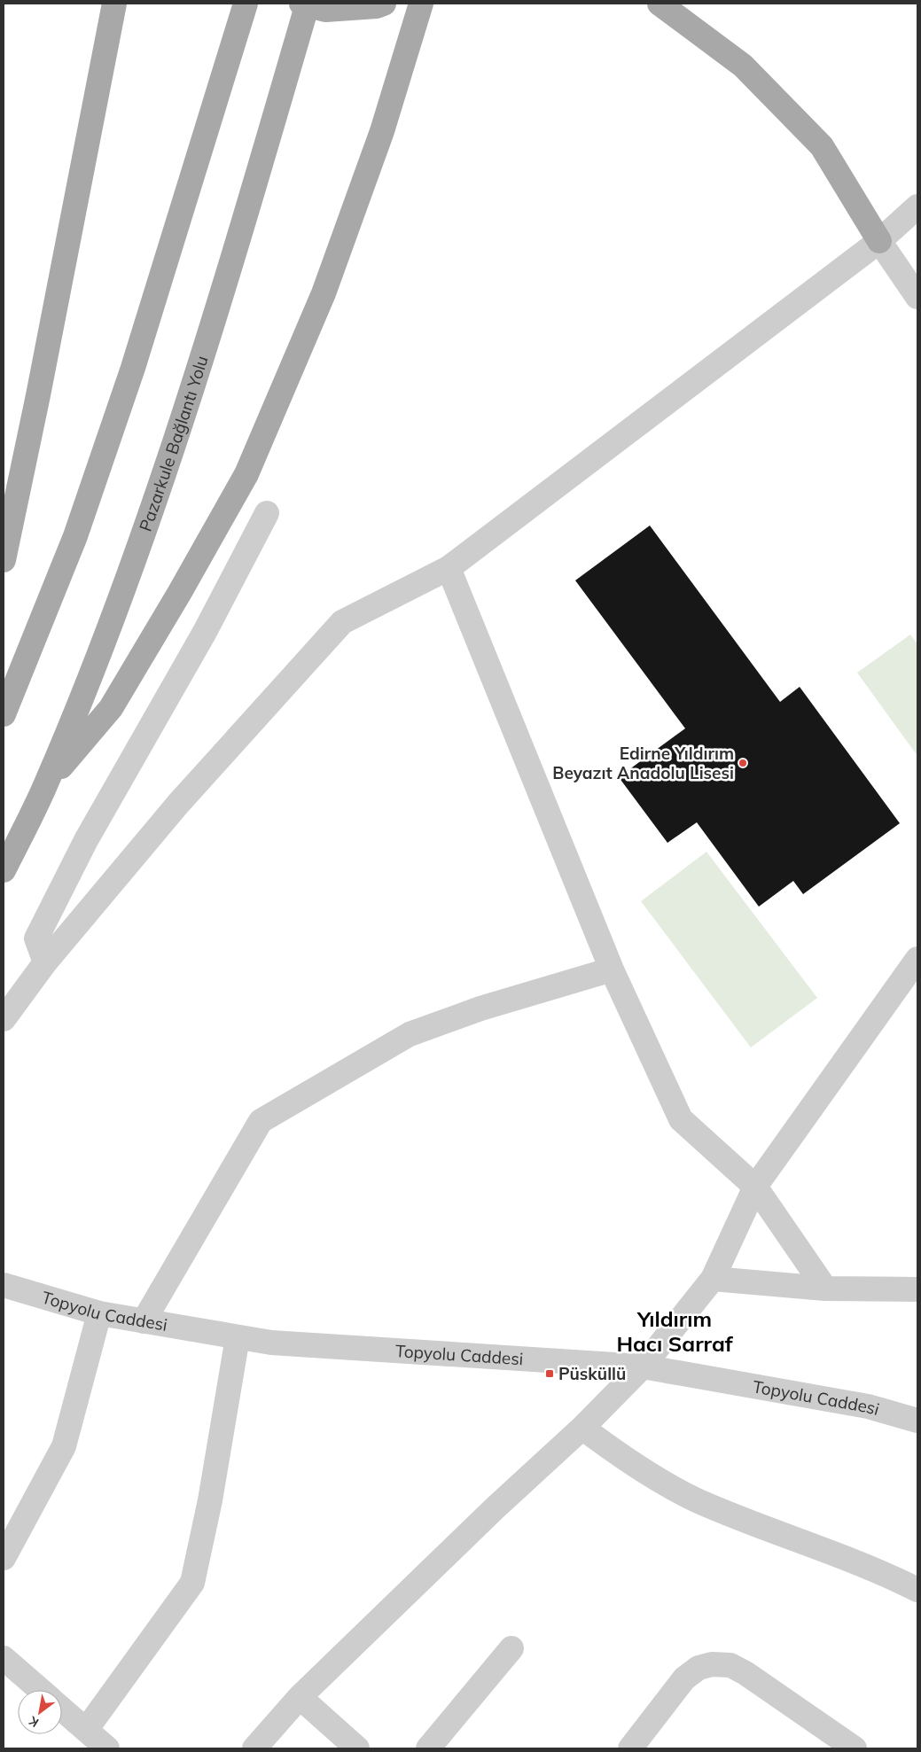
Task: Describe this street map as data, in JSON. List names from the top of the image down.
{
  "streets": {
    "main road": ["Pazarkule Bağlantı Yolu"],
    "street": ["Topyolu Caddesi"]
  },
  "districts": ["Yıldırım Hacı Sarraf"],
  "places": {
    "other": ["Edirne Yıldırım Beyazıt Anadolu Lisesi"],
    "transit": ["Püsküllü"]
  },
  "north": "bottom left"
}
